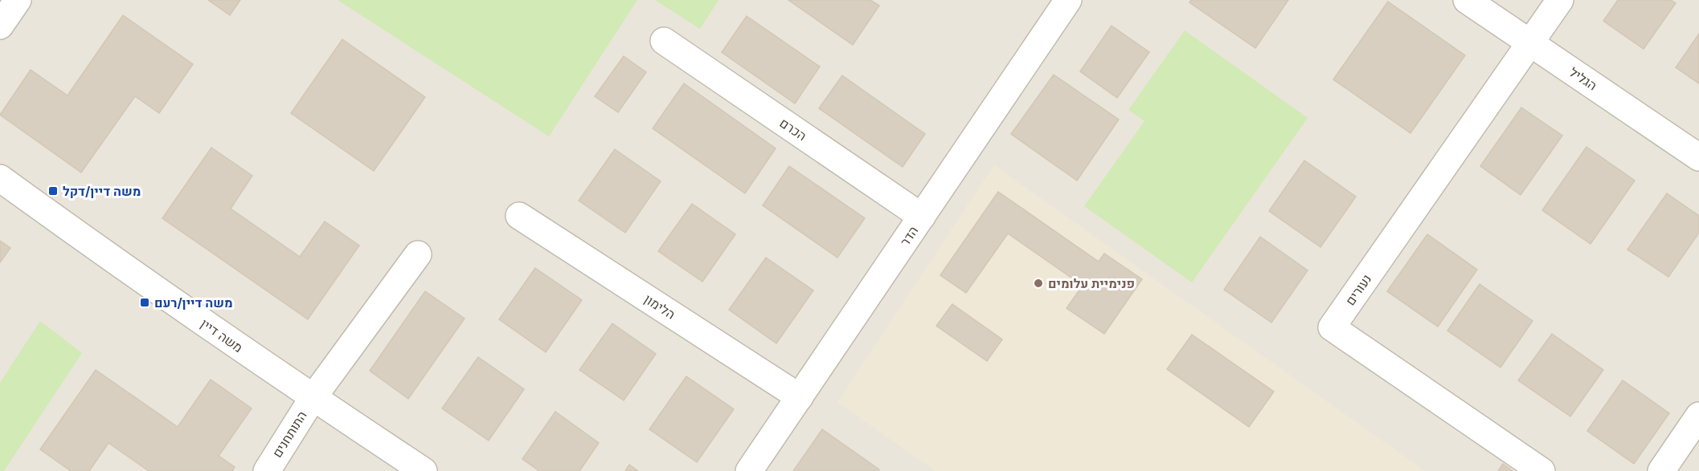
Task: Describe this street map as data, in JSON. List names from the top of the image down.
{
  "streets": {
    "street": [
      "הגליל",
      "הכרם",
      "הדר",
      "נעורים",
      "הלימון",
      "משה דיין",
      "התותחנים"
    ]
  },
  "crossings": [
    ["הגליל", "נעורים"],
    ["הכרם", "הדר"],
    ["הדר", "הלימון"],
    ["משה דיין", "התותחנים"]
  ],
  "places": {
    "transit": ["משה דיין/דקל", "משה דיין/רעם"],
    "other": ["פנימיית עלומים"]
  }
}
